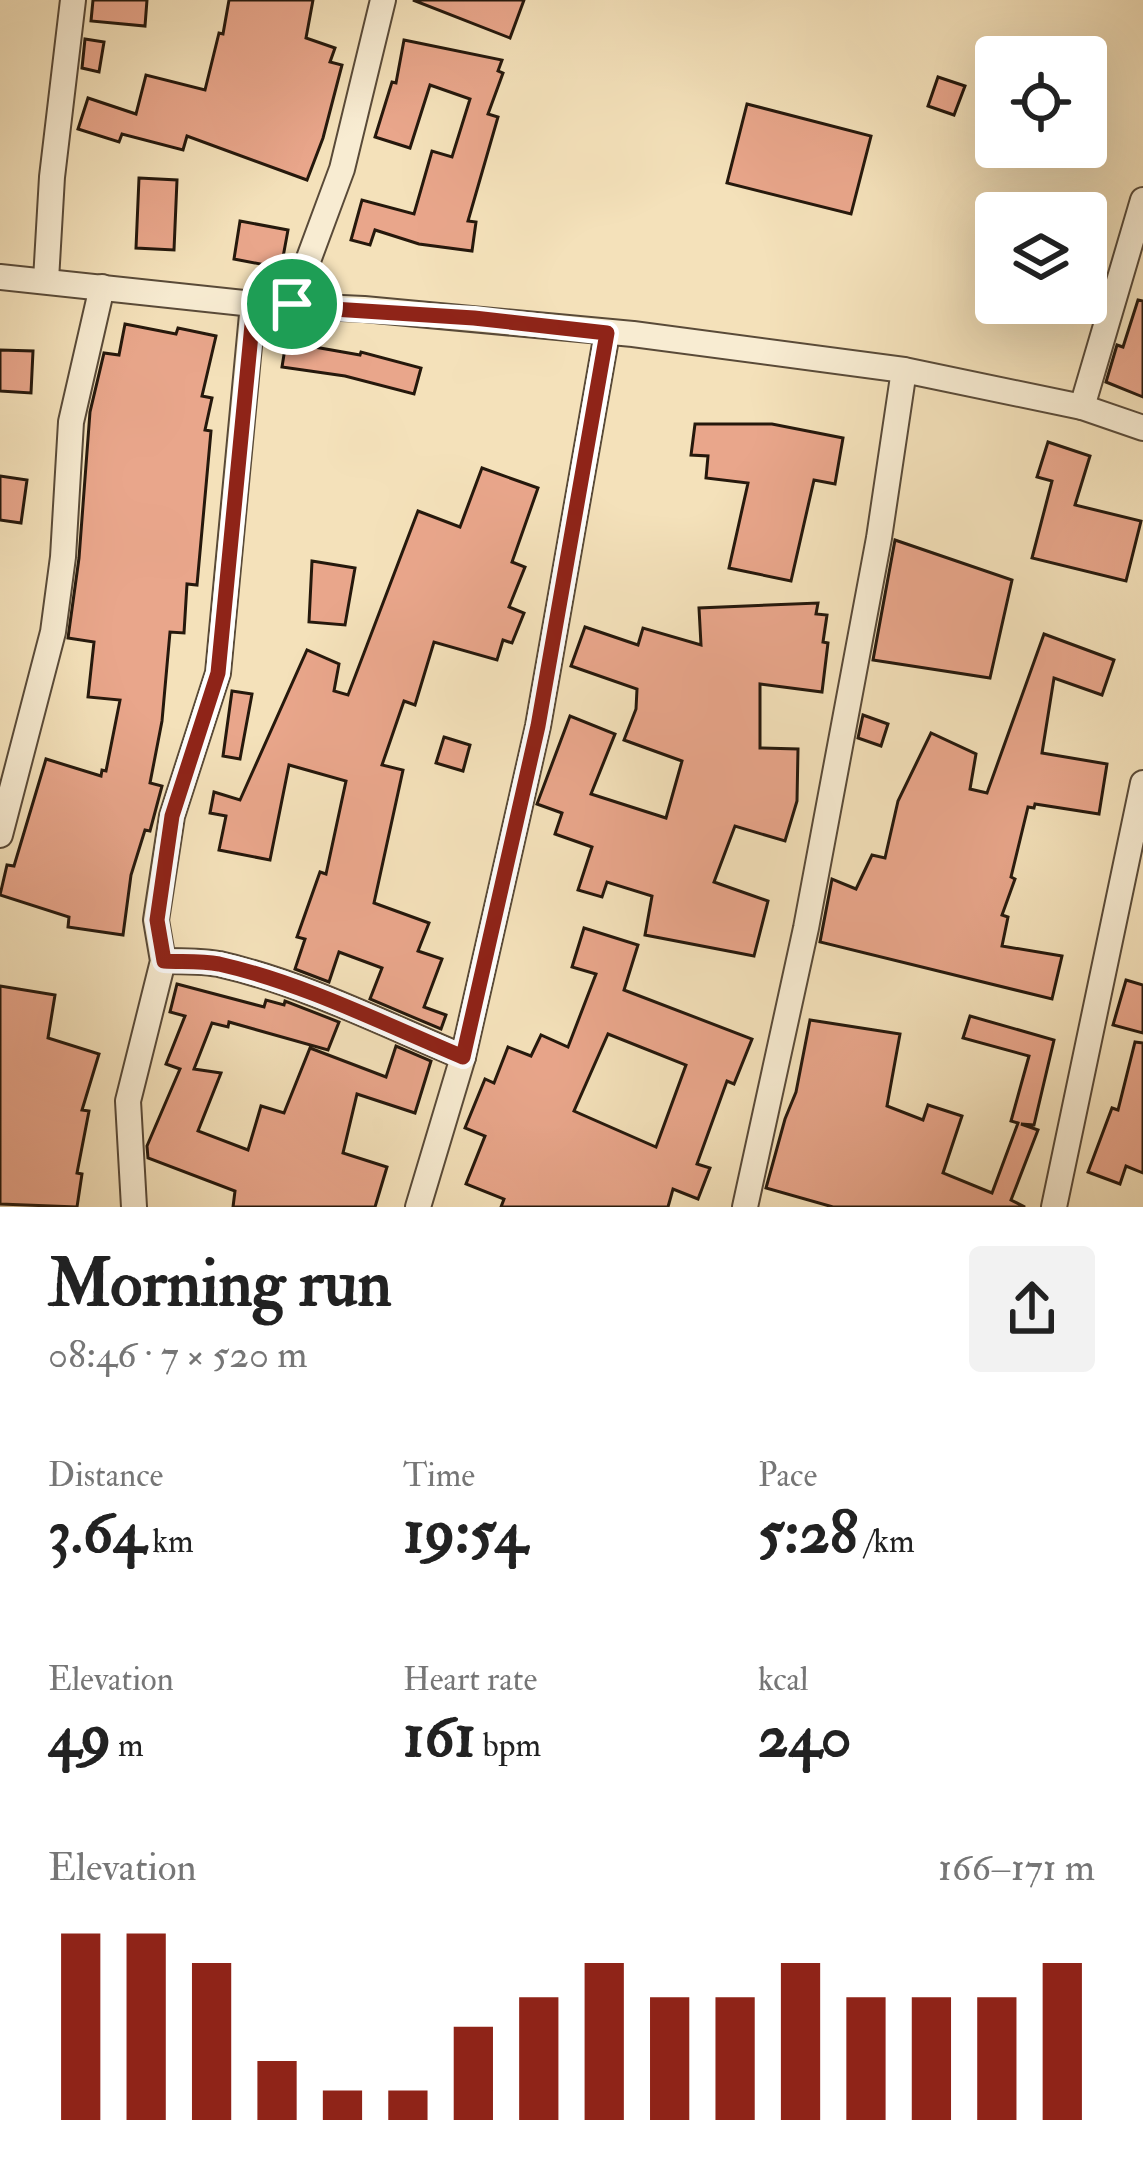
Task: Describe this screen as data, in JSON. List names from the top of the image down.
{
  "page": {
    "heading": ["Morning run", "08:46 · 7 × 520 m"],
    "stats": [
      ["Distance", "3.64 km"],
      ["Time", "19:54"],
      ["Pace", "5:28 /km"],
      ["Elevation", "49 m"],
      ["Heart rate", "161 bpm"],
      ["kcal", "240"]
    ],
    "chart": ["Elevation", "166–171 m"]
  }
}
